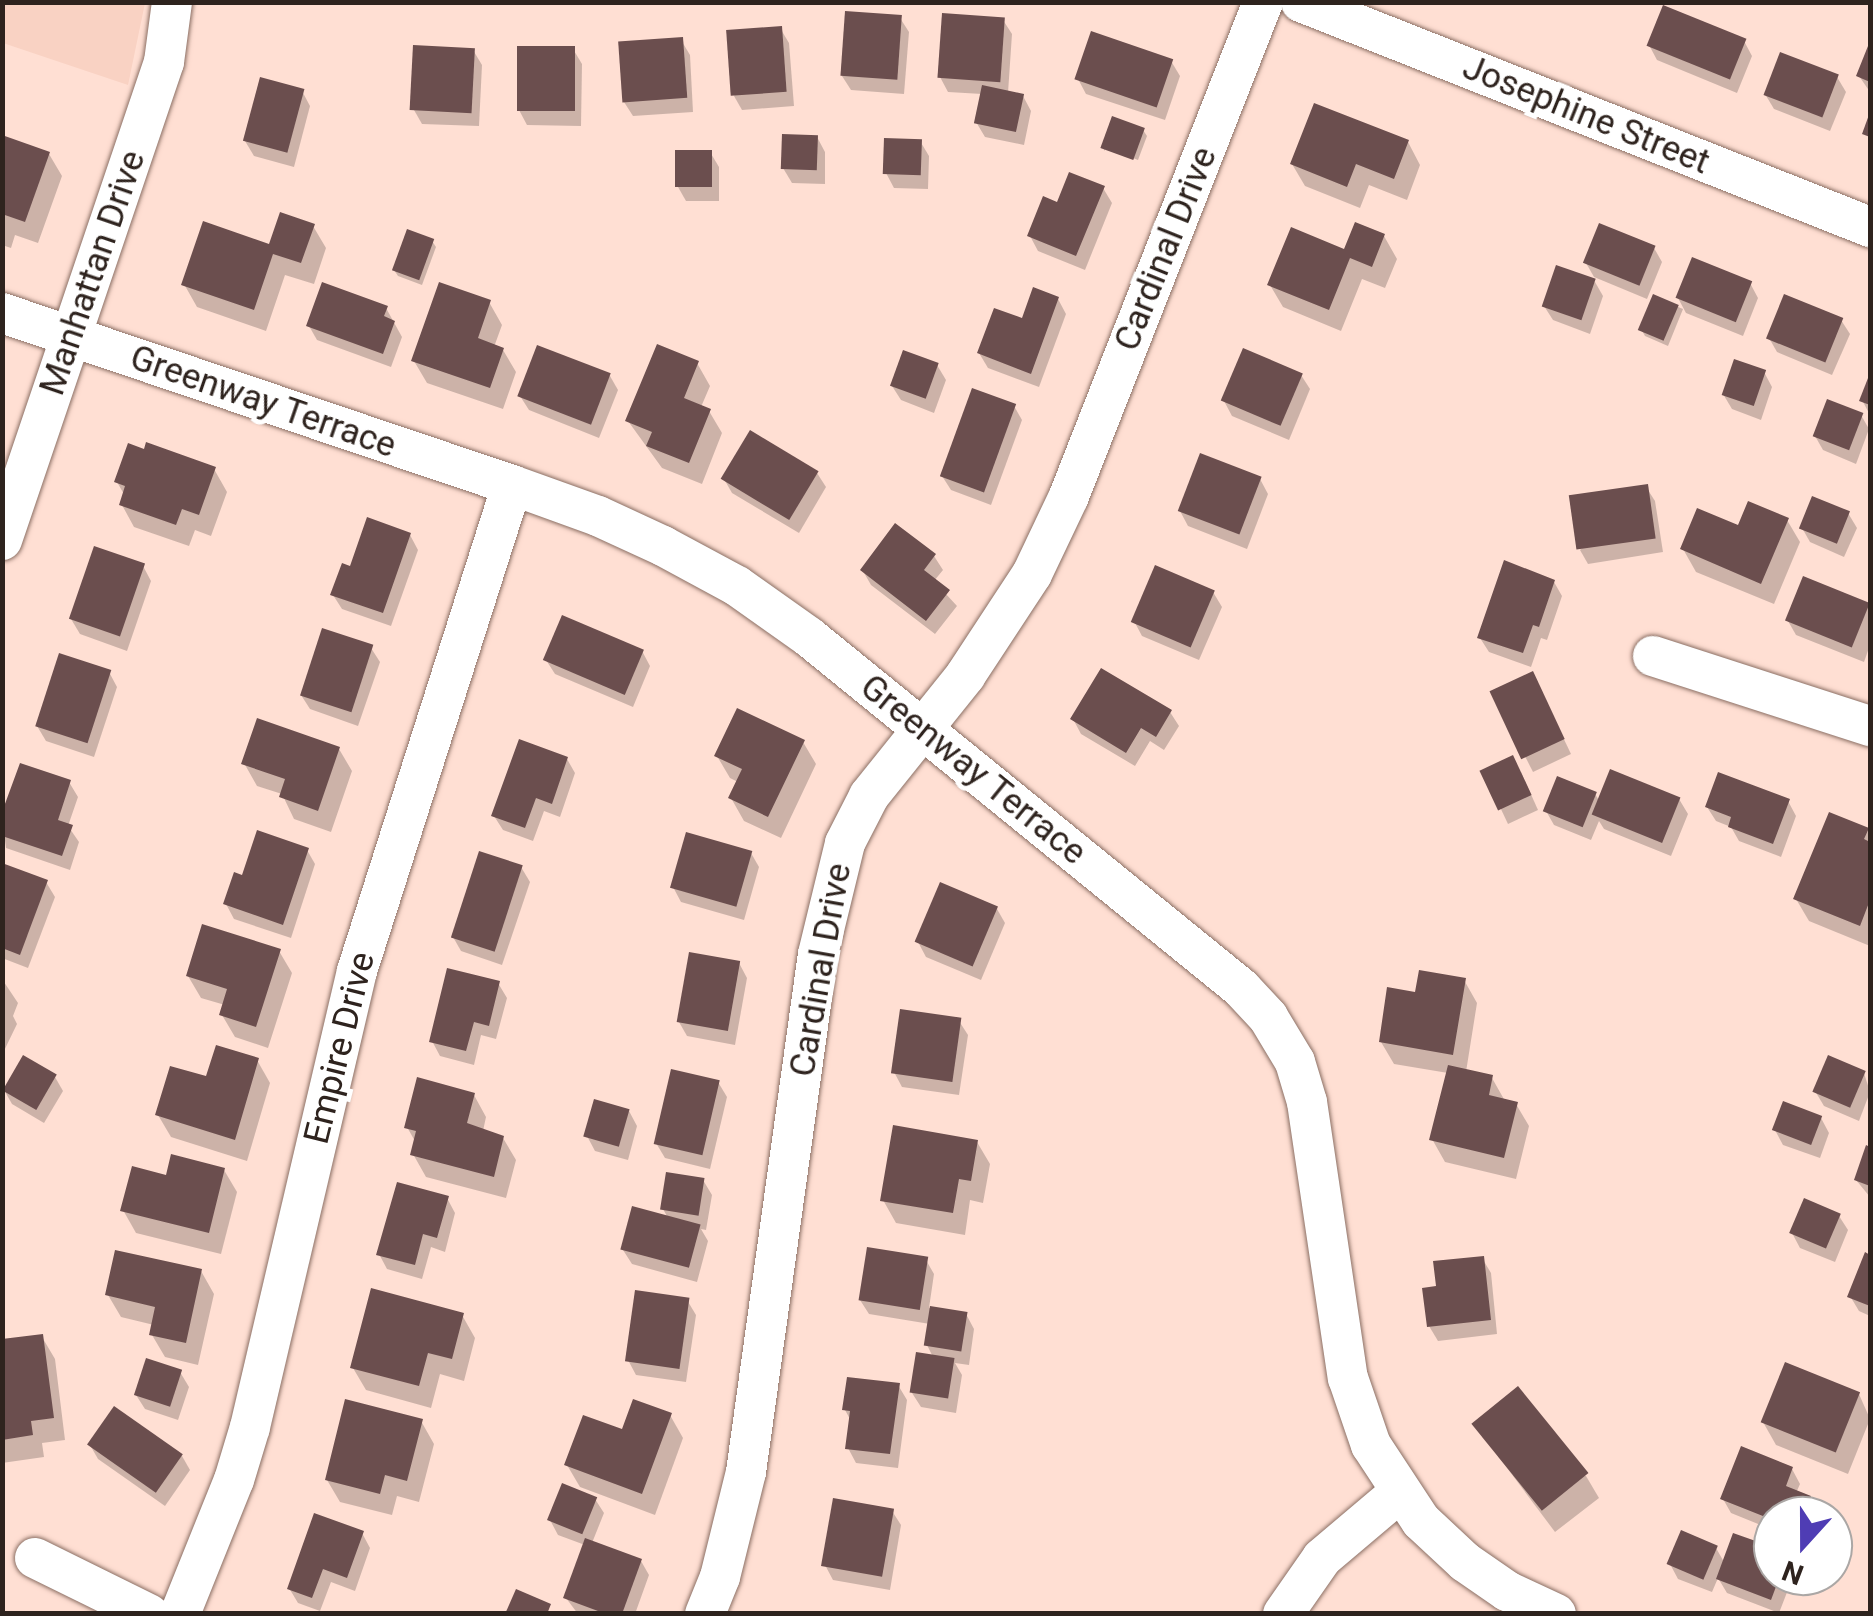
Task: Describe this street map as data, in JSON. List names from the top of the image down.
{
  "streets": {
    "street": [
      "Josephine Street",
      "Cardinal Drive",
      "Manhattan Drive",
      "Greenway Terrace",
      "Empire Drive"
    ]
  },
  "crossings": [
    ["Cardinal Drive", "Greenway Terrace"],
    ["Manhattan Drive", "Greenway Terrace"],
    ["Greenway Terrace", "Empire Drive"]
  ],
  "north": "bottom"
}
